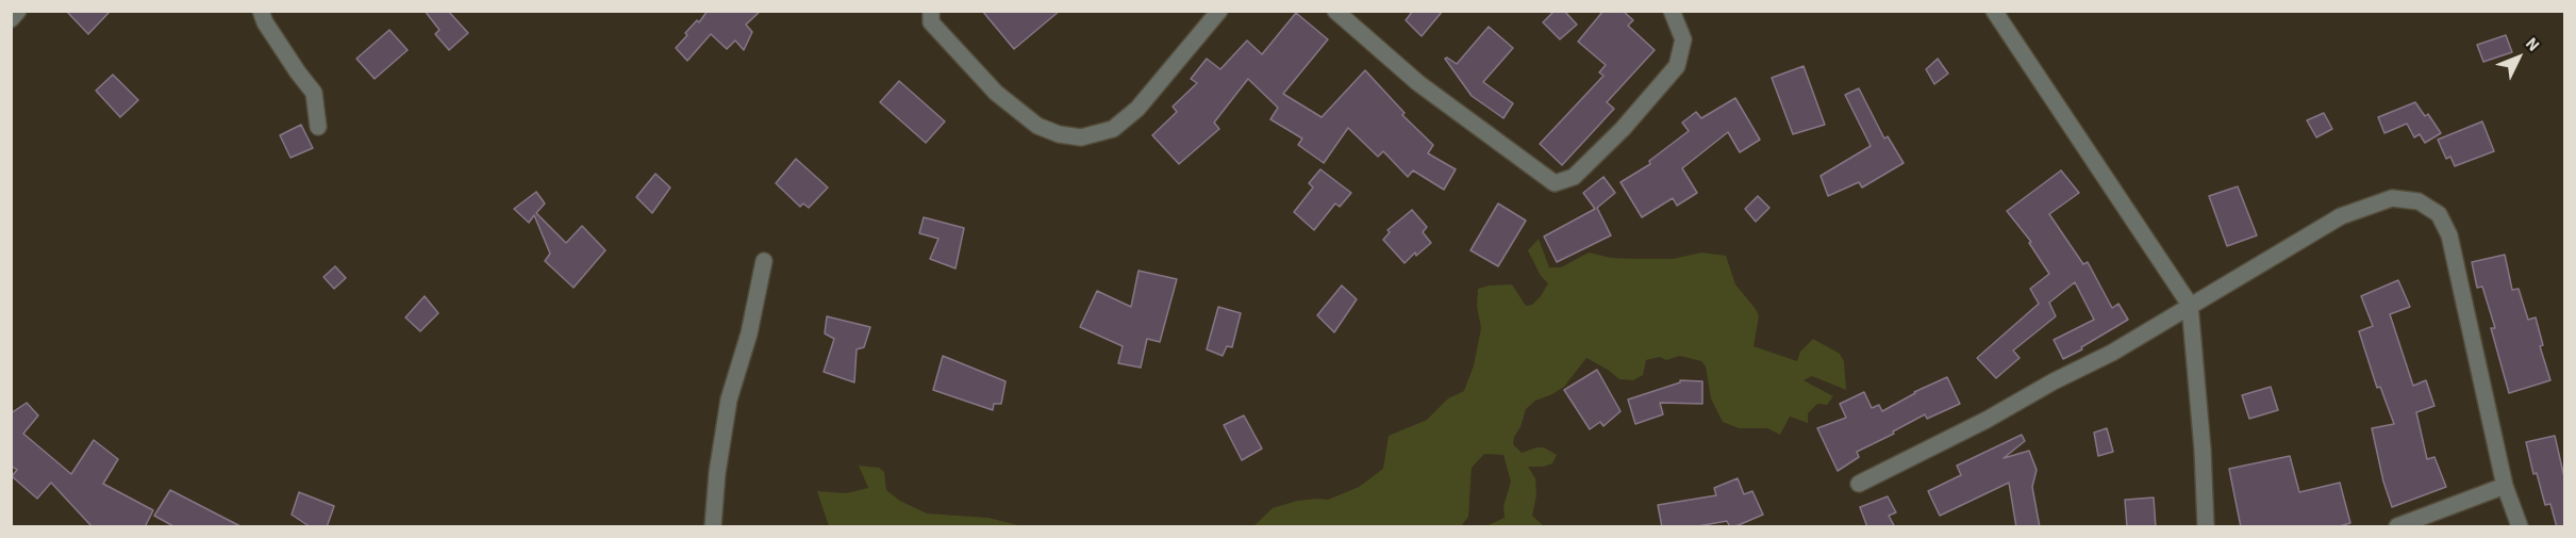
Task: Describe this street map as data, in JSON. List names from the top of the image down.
{
  "north": "top right"
}
